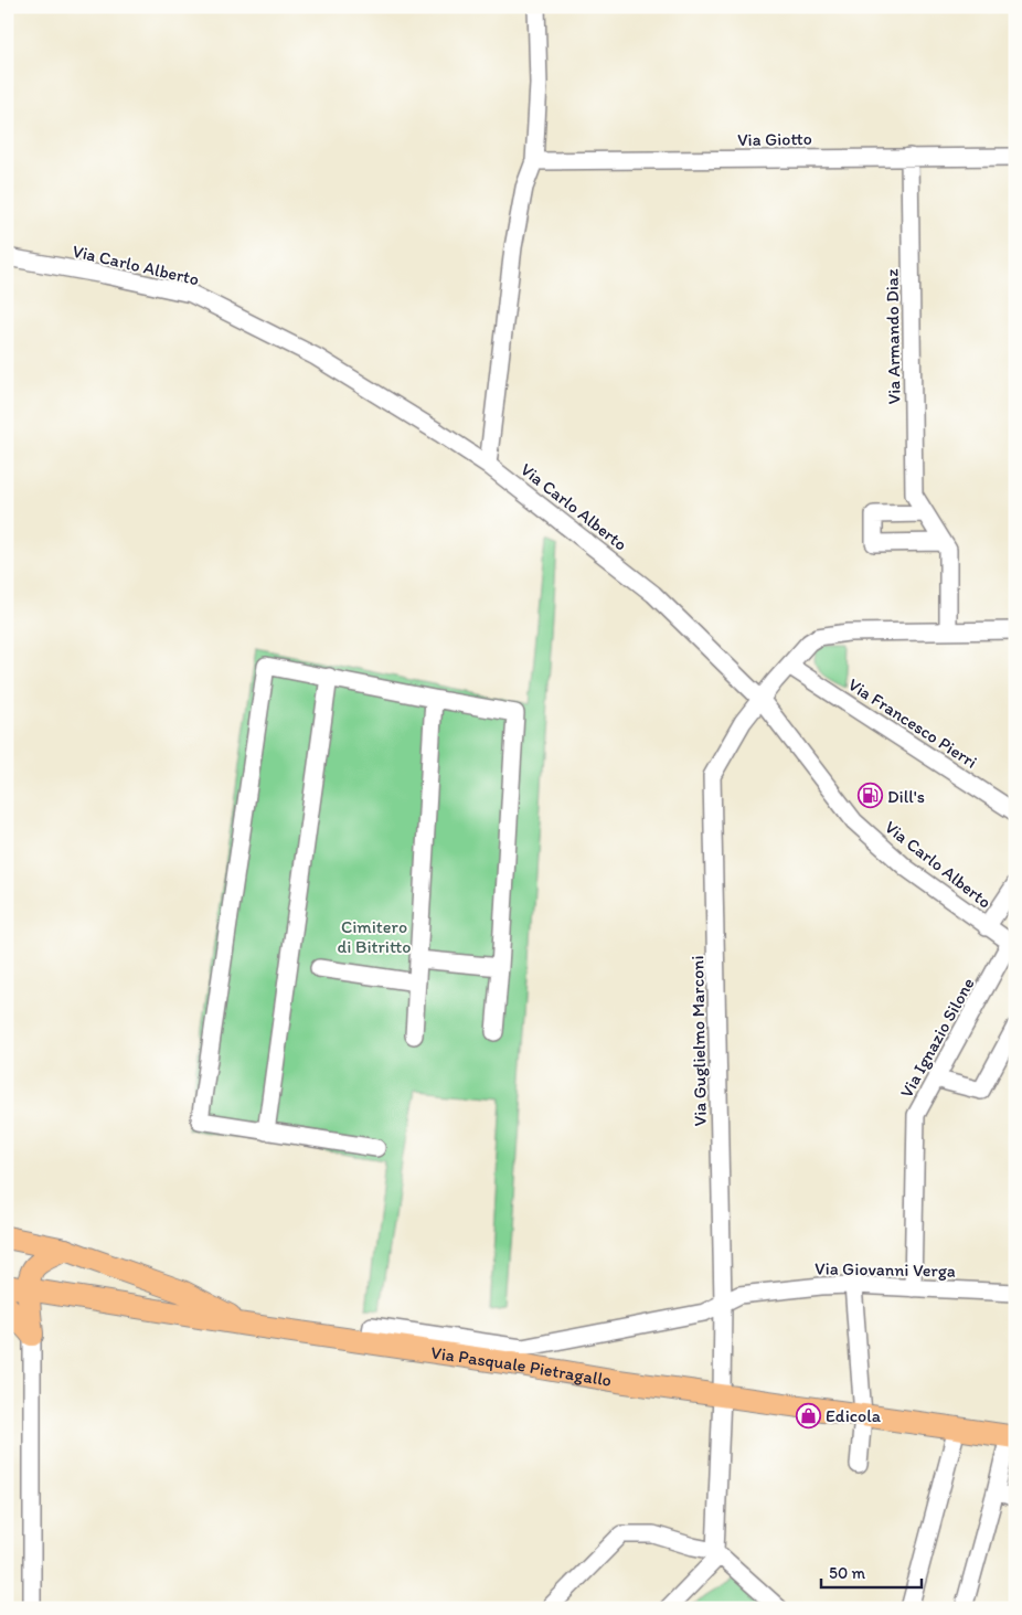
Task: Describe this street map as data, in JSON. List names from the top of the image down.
{
  "streets": {
    "main road": ["Via Pasquale Pietragallo"],
    "street": [
      "Via Giotto",
      "Via Carlo Alberto",
      "Via Armando Diaz",
      "Via Francesco Pierri",
      "Via Ignazio Silone",
      "Via Guglielmo Marconi",
      "Via Giovanni Verga"
    ]
  },
  "crossings": [
    ["Via Giotto", "Via Armando Diaz"],
    ["Via Carlo Alberto", "Via Ignazio Silone"],
    ["Via Carlo Alberto", "Via Guglielmo Marconi"],
    ["Via Armando Diaz", "Via Guglielmo Marconi"],
    ["Via Francesco Pierri", "Via Guglielmo Marconi"],
    ["Via Ignazio Silone", "Via Giovanni Verga"],
    ["Via Guglielmo Marconi", "Via Giovanni Verga"],
    ["Via Guglielmo Marconi", "Via Pasquale Pietragallo"],
    ["Via Giovanni Verga", "Via Pasquale Pietragallo"]
  ],
  "parks": ["Cimitero di Bitritto"],
  "places": {
    "fuel station": ["Dill's"],
    "shop": ["Edicola"]
  },
  "scale_bar": "50 m"
}
